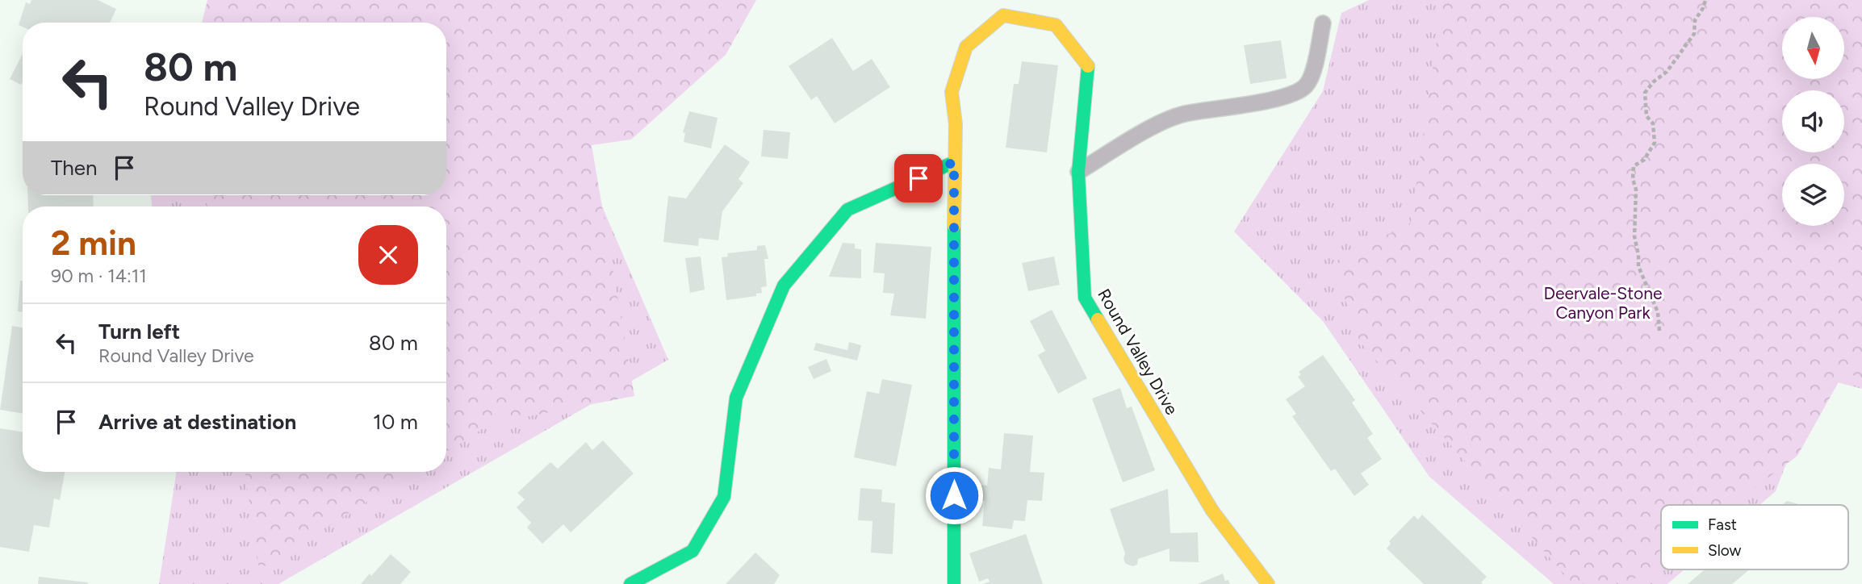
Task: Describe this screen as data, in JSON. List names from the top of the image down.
{
  "streets": {
    "street": ["Round Valley Drive"]
  },
  "parks": ["Deervale-Stone Canyon Park"],
  "legend": ["Fast", "Slow"],
  "north": "bottom",
  "page": {
    "turn": ["80 m", "Round Valley Drive"],
    "then": "Then",
    "heading": ["2 min", "90 m · 14:11"],
    "list": [
      {
        "name": "Turn left",
        "note": "Round Valley Drive",
        "value": "80 m"
      },
      {
        "name": "Arrive at destination",
        "value": "10 m"
      }
    ]
  }
}
